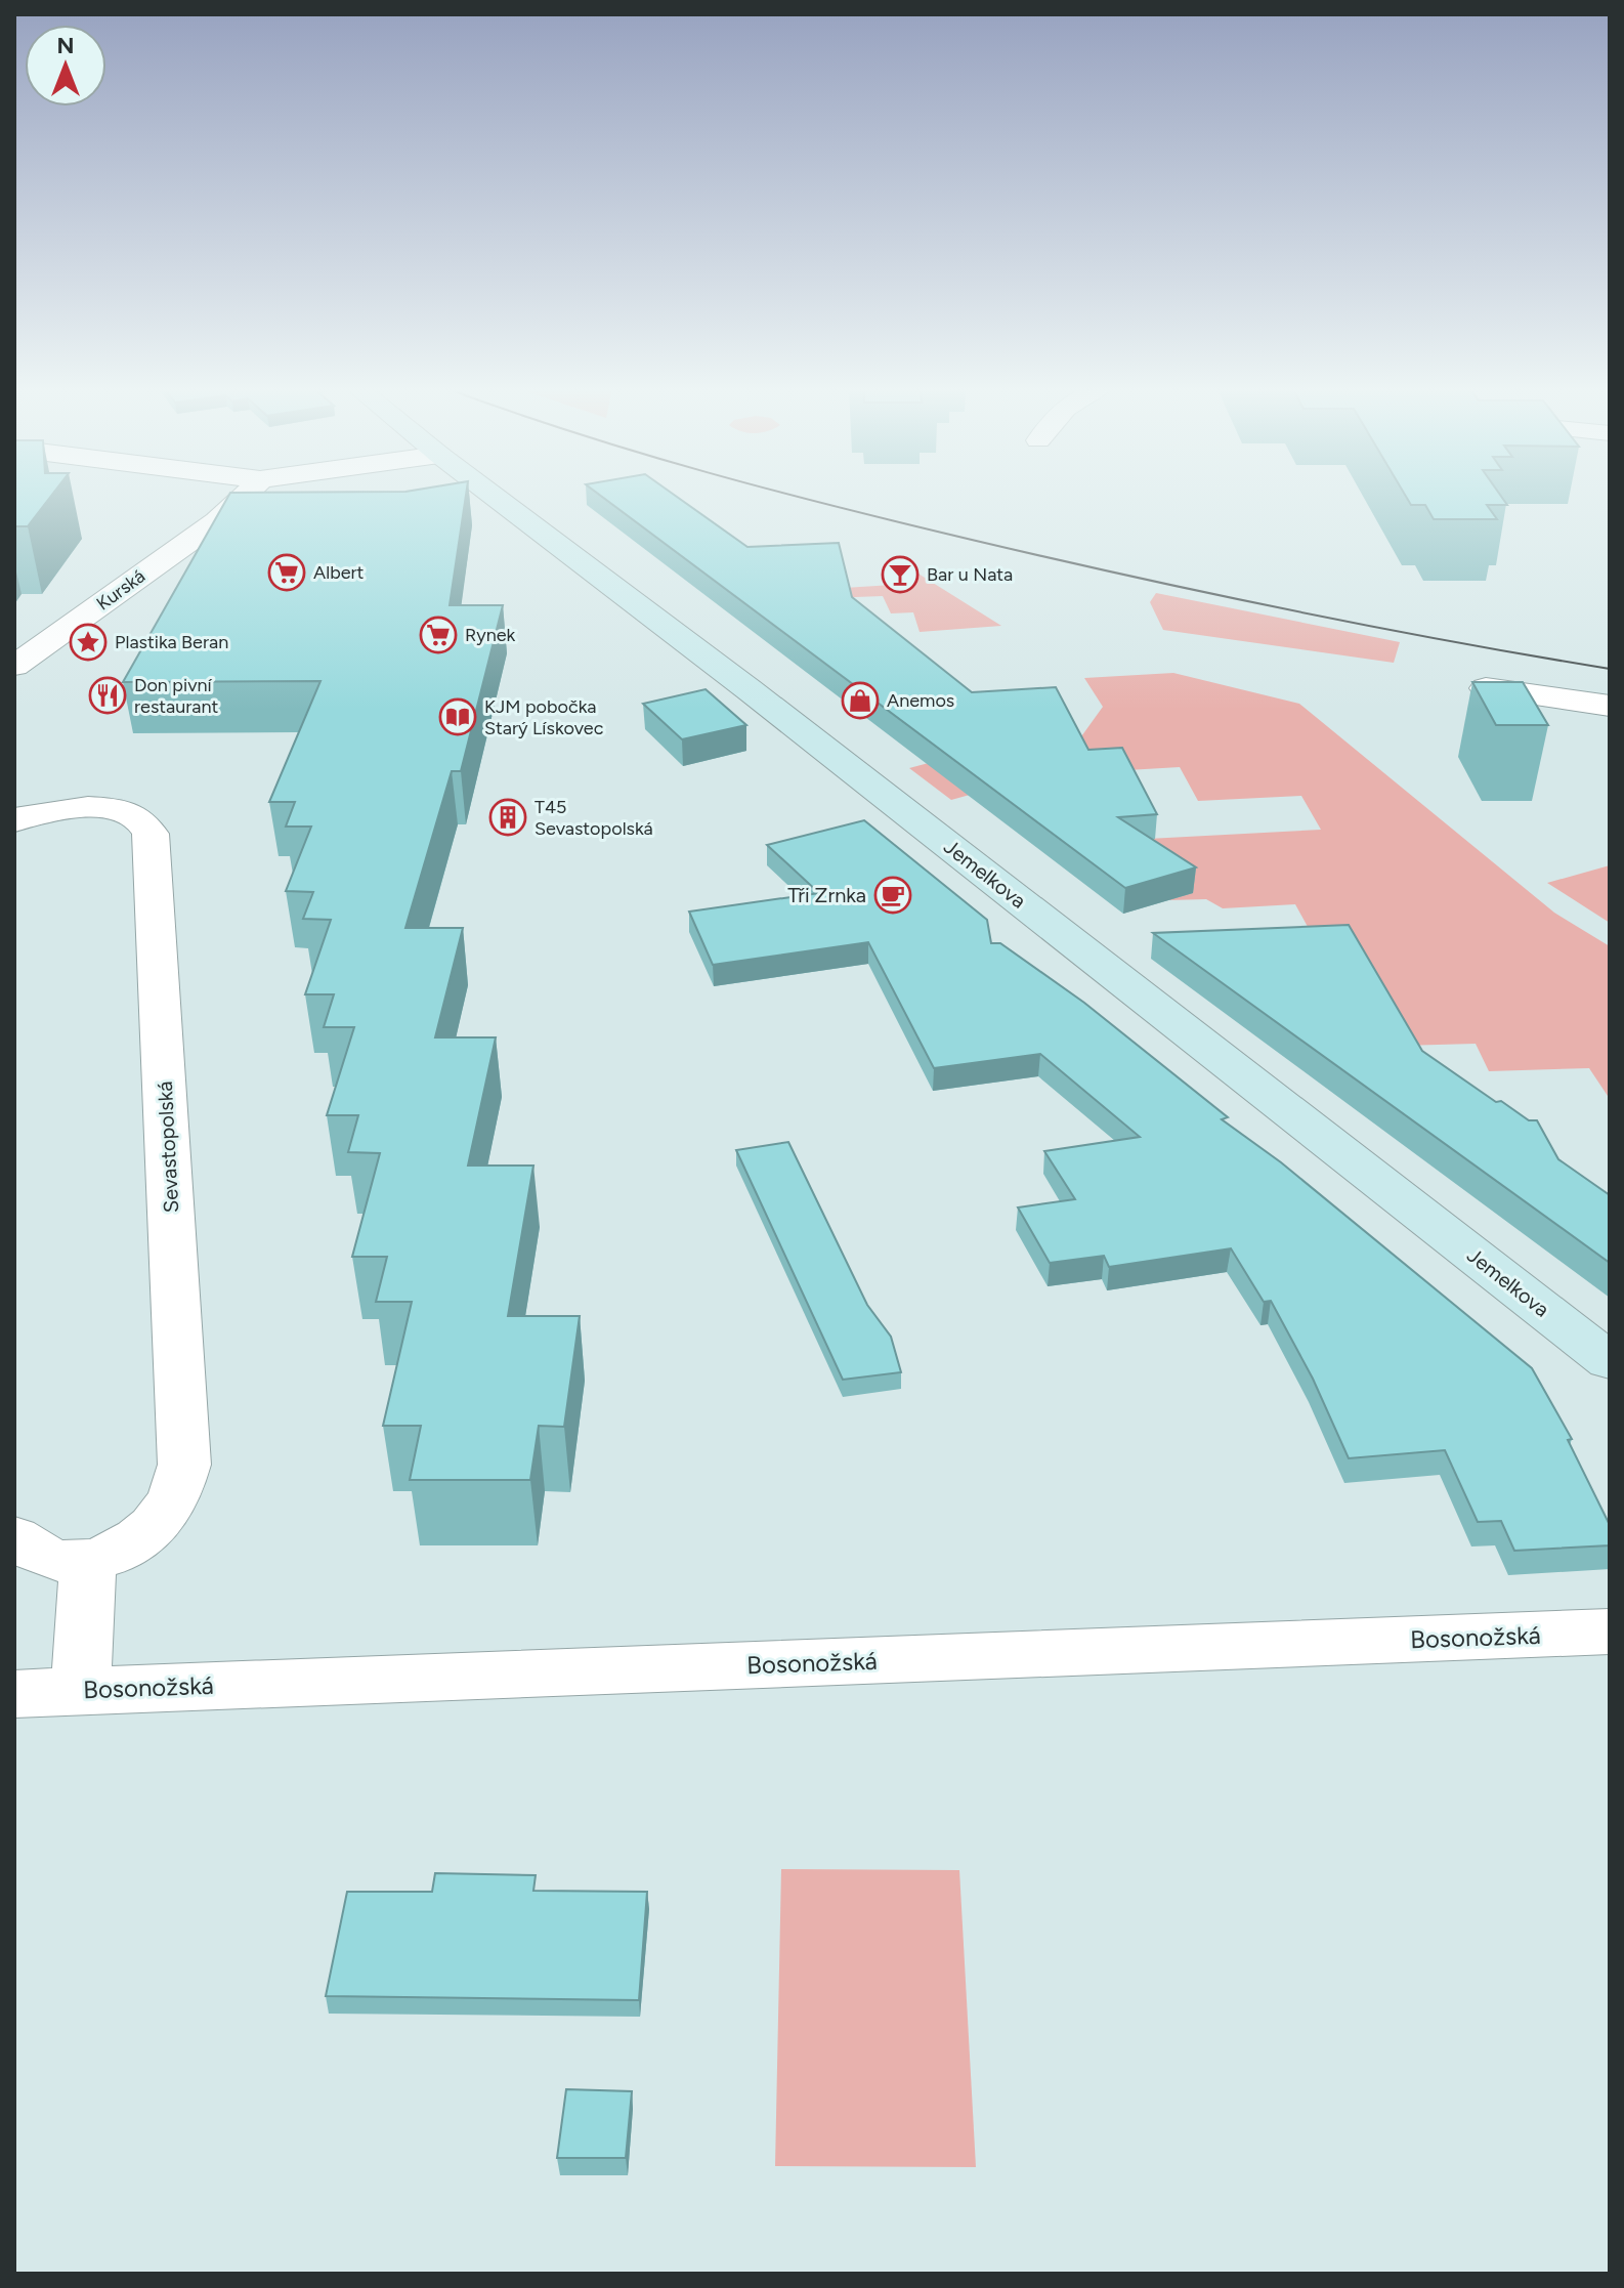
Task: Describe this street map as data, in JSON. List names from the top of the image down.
{
  "streets": {
    "street": [
      "Kurská",
      "Jemelkova",
      "Sevastopolská",
      "Bosonožská"
    ]
  },
  "places": {
    "supermarket": ["Albert", "Rynek"],
    "bar": ["Bar u Nata"],
    "place": ["Plastika Beran"],
    "restaurant": ["Don pivní restaurant"],
    "shop": ["Anemos"],
    "library": ["KJM pobočka Starý Lískovec"],
    "building": ["T45 Sevastopolská"],
    "cafe": ["Tři Zrnka"]
  },
  "north": "top"
}
